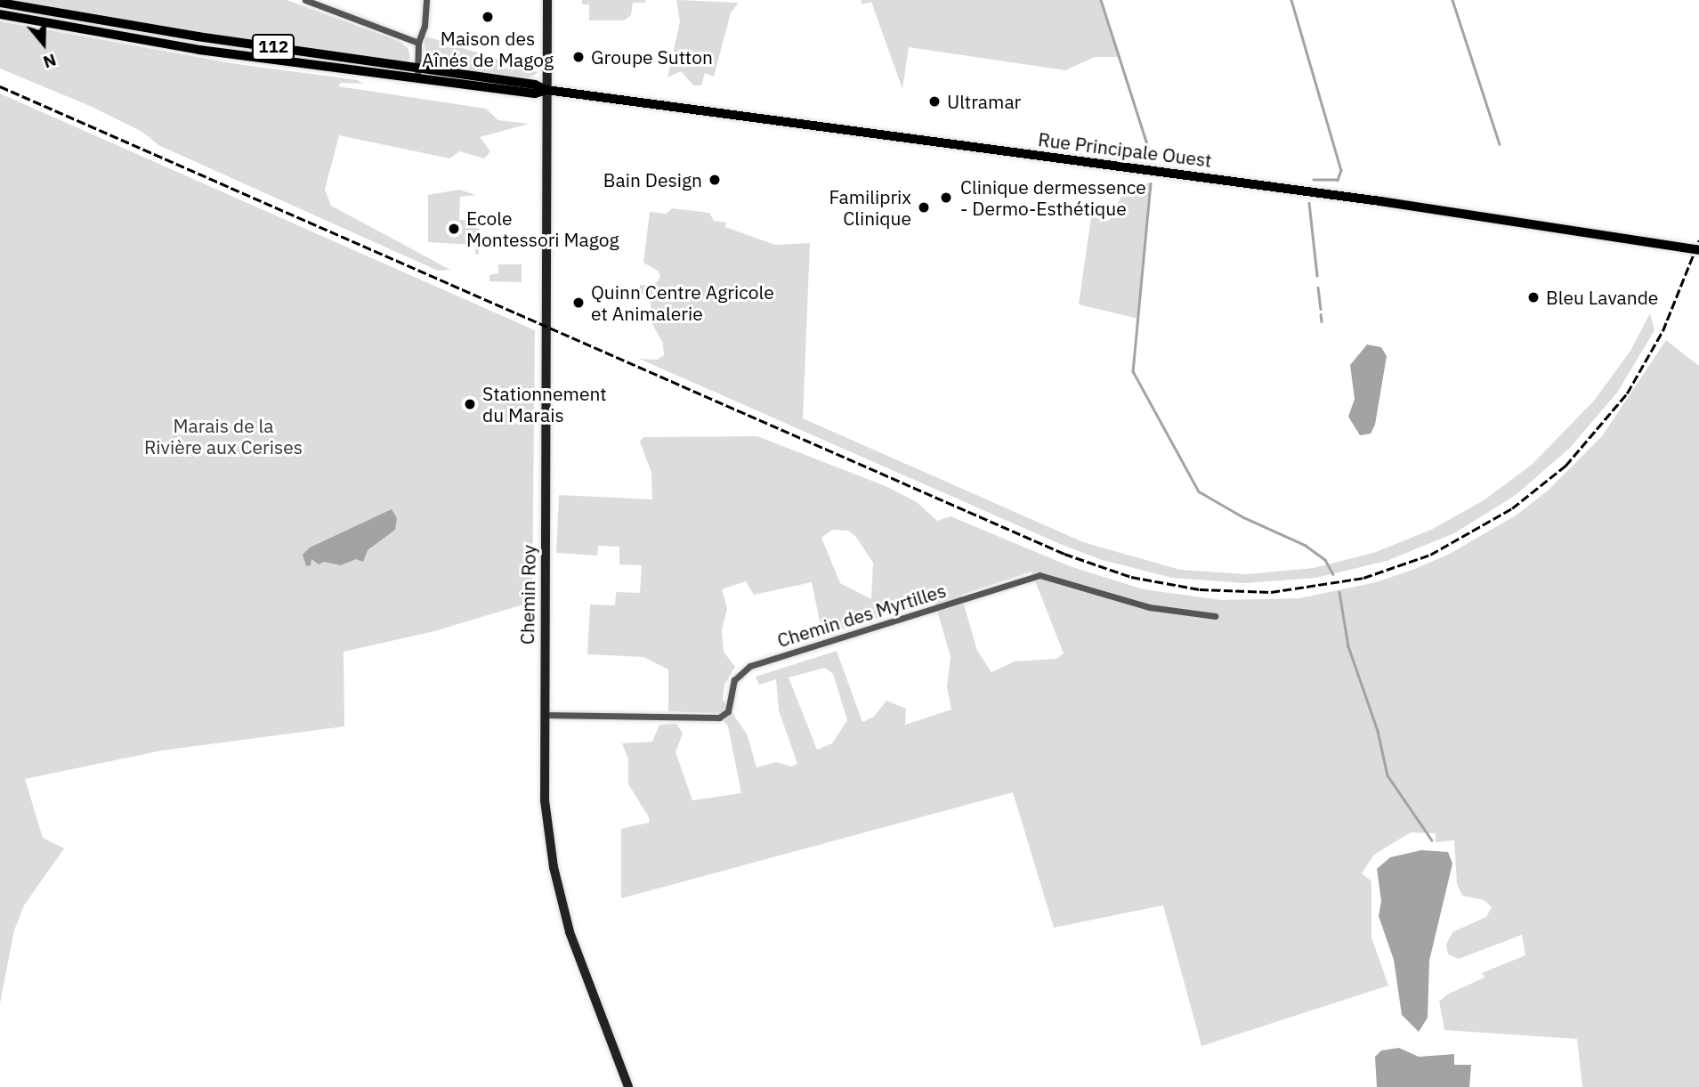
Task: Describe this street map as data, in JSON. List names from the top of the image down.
{
  "streets": {
    "main road": ["112", "Rue Principale Ouest"],
    "street": ["Chemin Roy", "Chemin des Myrtilles"]
  },
  "crossings": [
    ["Rue Principale Ouest", "Chemin Roy"],
    ["Chemin Roy", "Chemin des Myrtilles"]
  ],
  "parks": ["Marais de la Rivière aux Cerises"],
  "places": [
    "Maison des Aînés de Magog",
    "Groupe Sutton",
    "Ultramar",
    "Bain Design",
    "Clinique dermessence - Dermo-Esthétique",
    "Familiprix Clinique",
    "Ecole Montessori Magog",
    "Bleu Lavande",
    "Quinn Centre Agricole et Animalerie",
    "Stationnement du Marais"
  ],
  "north": "bottom"
}
